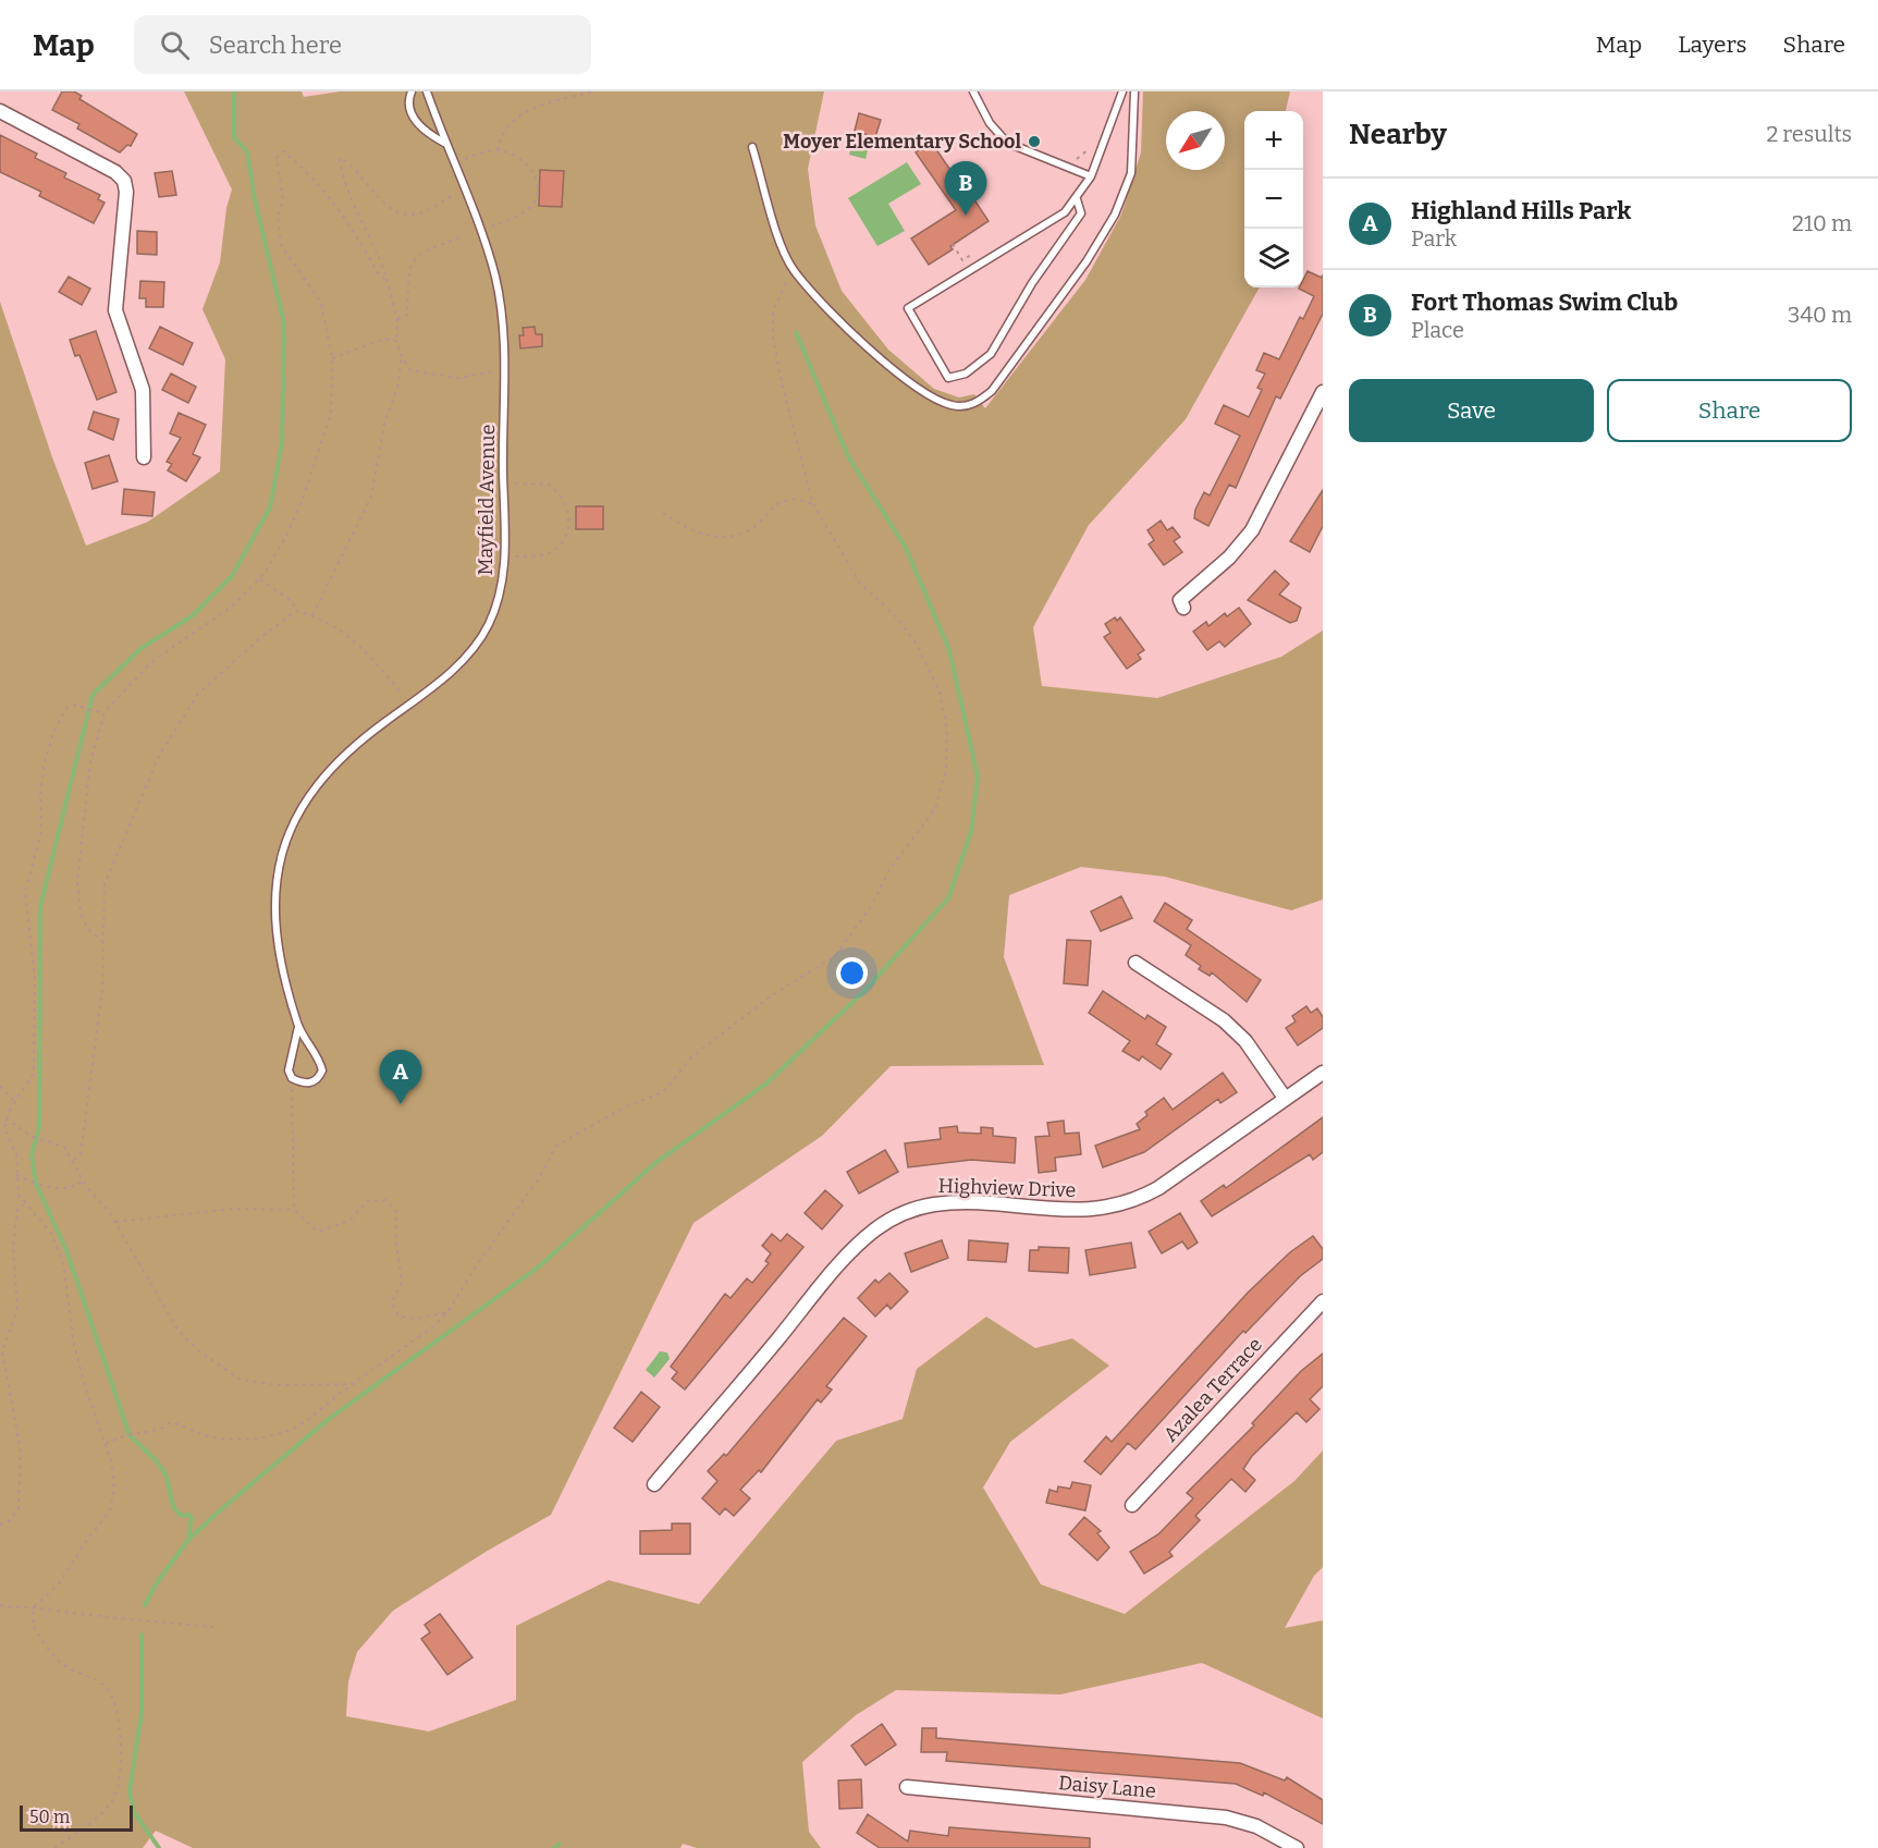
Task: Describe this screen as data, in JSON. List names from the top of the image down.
{
  "streets": {
    "street": ["Highview Drive", "Azalea Terrace", "Daisy Lane"],
    "lane": ["Mayfield Avenue"]
  },
  "places": ["Moyer Elementary School"],
  "scale_bar": "50 m",
  "north": "bottom left",
  "page": {
    "header": "Map",
    "search": "Search here",
    "nav": ["Map", "Layers", "Share"],
    "heading": ["Nearby", "2 results"],
    "map_buttons": ["+", "−"],
    "pins": ["B", "A"],
    "list": [
      {
        "mark": "A",
        "name": "Highland Hills Park",
        "note": "Park",
        "value": "210 m"
      },
      {
        "mark": "B",
        "name": "Fort Thomas Swim Club",
        "note": "Place",
        "value": "340 m"
      }
    ],
    "buttons": ["Save", "Share"],
    "scale": "50 m"
  }
}
